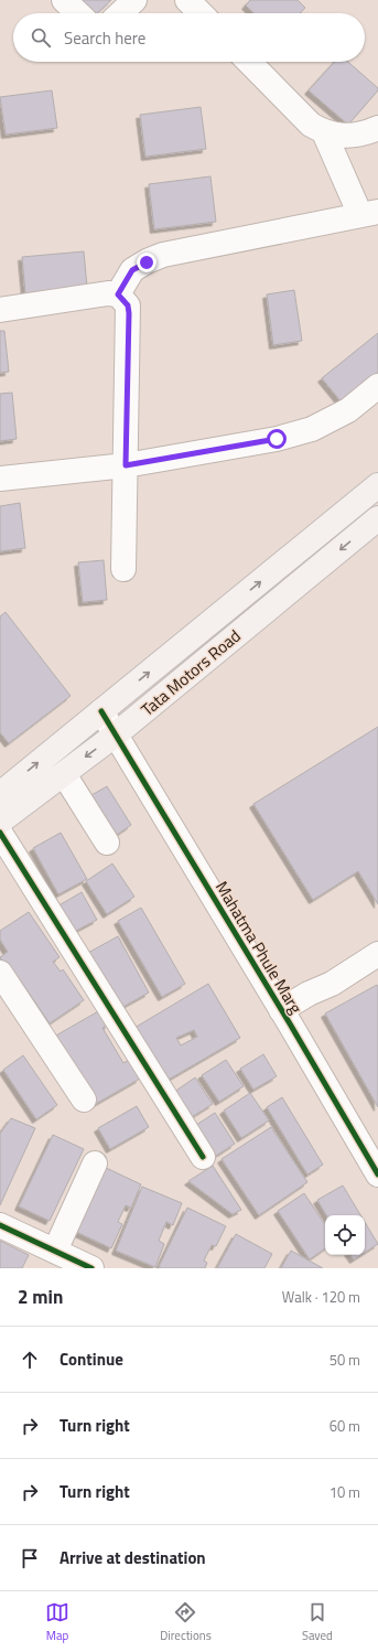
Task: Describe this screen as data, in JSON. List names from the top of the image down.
{
  "streets": {
    "main road": ["Tata Motors Road"],
    "street": ["Mahatma Phule Marg"]
  },
  "crossings": [
    ["Tata Motors Road", "Mahatma Phule Marg"]
  ],
  "page": {
    "search": "Search here",
    "heading": ["2 min", "Walk · 120 m"],
    "list": [
      ["Continue", "50 m"],
      ["Turn right", "60 m"],
      ["Turn right", "10 m"],
      "Arrive at destination"
    ],
    "nav": ["Map", "Directions", "Saved"]
  }
}
